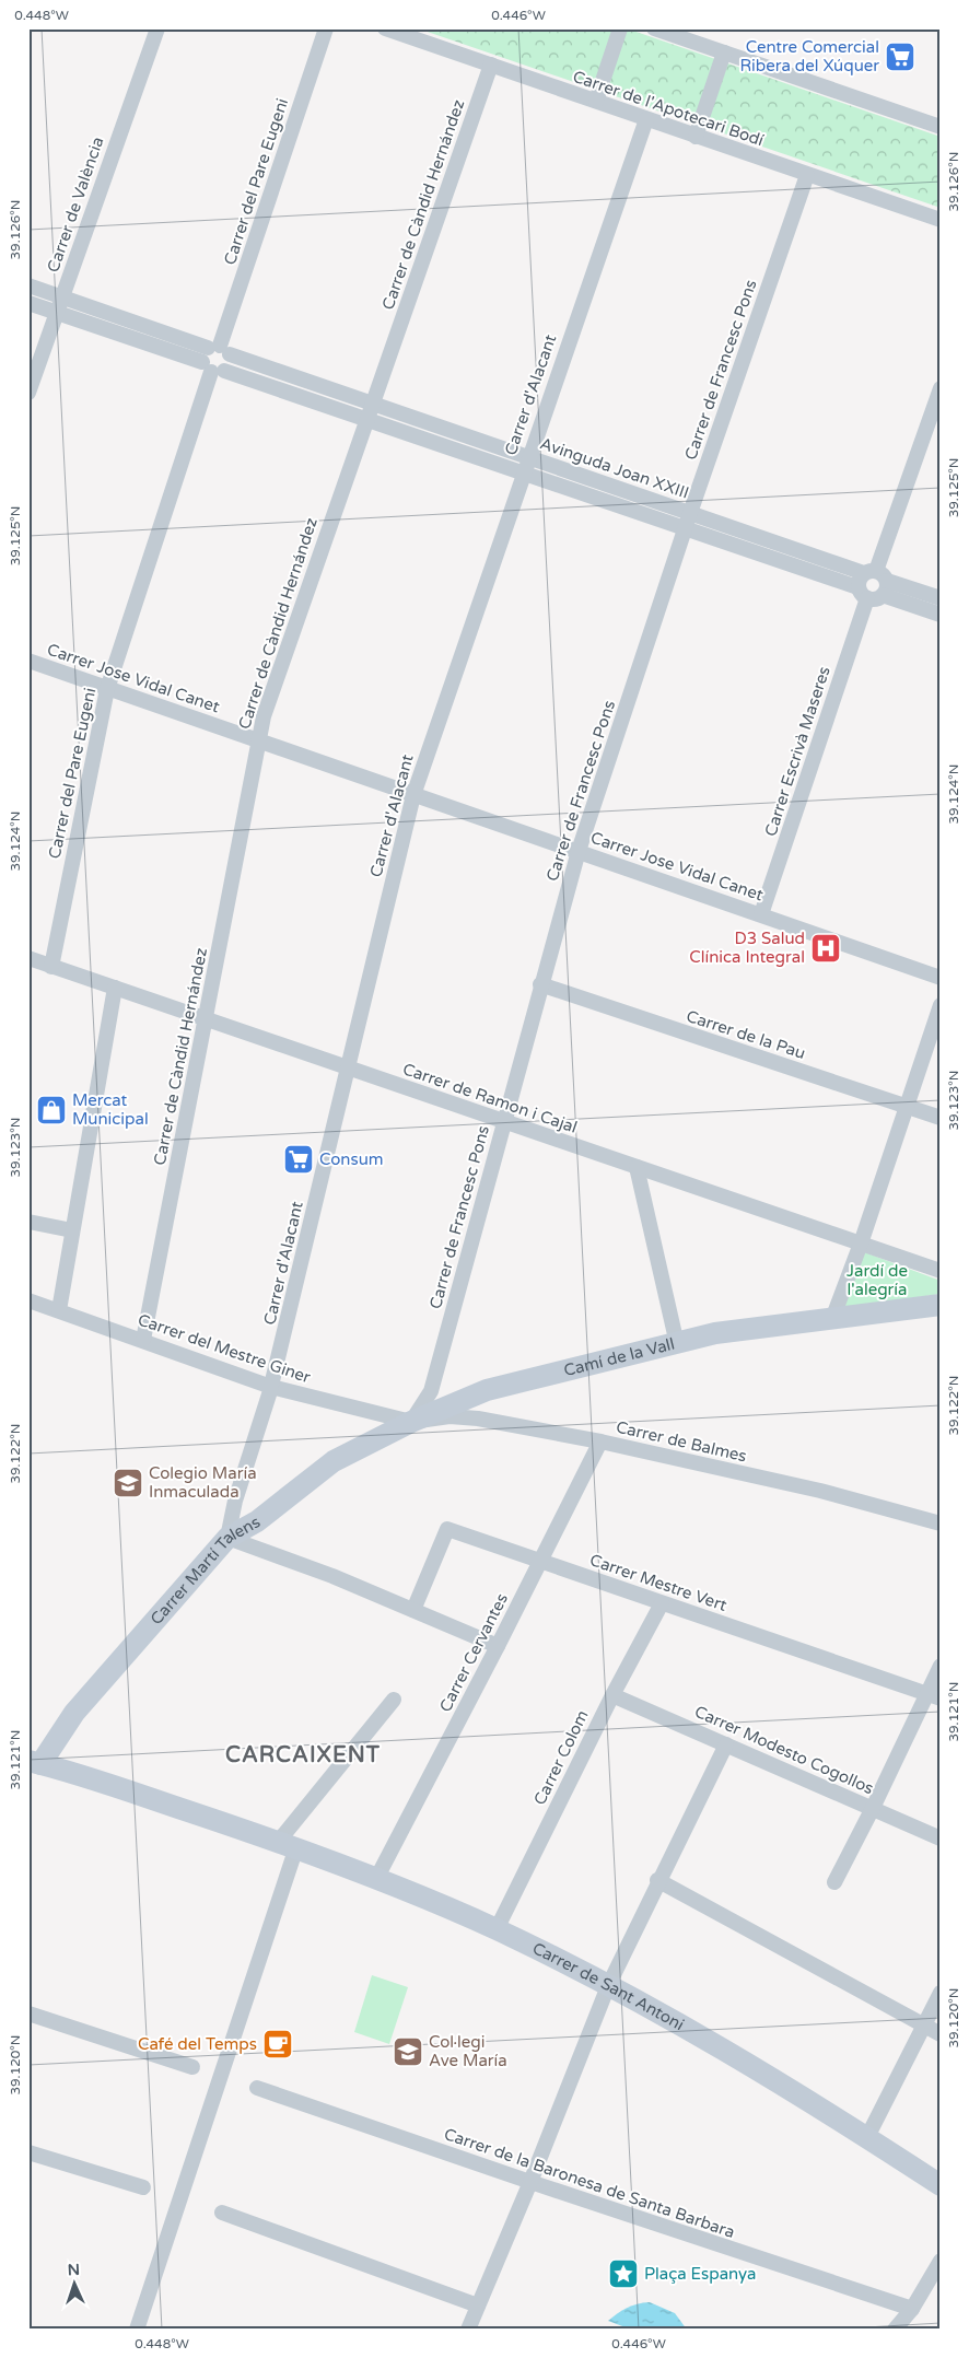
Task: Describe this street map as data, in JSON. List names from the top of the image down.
{
  "streets": {
    "street": [
      "Carrer de l'Apotecari Bodí",
      "Carrer del Pare Eugeni",
      "Carrer de València",
      "Carrer de Càndid Hernández",
      "Carrer de Francesc Pons",
      "Carrer d'Alacant",
      "Avinguda Joan XXIII",
      "Carrer Jose Vidal Canet",
      "Carrer Escrivà Maseres",
      "Carrer de la Pau",
      "Carrer de Ramon i Cajal",
      "Carrer del Mestre Giner",
      "Camí de la Vall",
      "Carrer de Balmes",
      "Carrer Martí Talens",
      "Carrer Mestre Vert",
      "Carrer Cervantes",
      "Carrer Modesto Cogollos",
      "Carrer Colom",
      "Carrer de Sant Antoni",
      "Carrer de la Baronesa de Santa Barbara"
    ]
  },
  "crossings": [
    ["Carrer de l'Apotecari Bodí", "Carrer de Càndid Hernández"],
    ["Carrer de l'Apotecari Bodí", "Carrer de Francesc Pons"],
    ["Carrer de l'Apotecari Bodí", "Carrer d'Alacant"],
    ["Carrer del Pare Eugeni", "Avinguda Joan XXIII"],
    ["Carrer del Pare Eugeni", "Carrer Jose Vidal Canet"],
    ["Carrer del Pare Eugeni", "Carrer de Ramon i Cajal"],
    ["Carrer de València", "Avinguda Joan XXIII"],
    ["Carrer de Càndid Hernández", "Avinguda Joan XXIII"],
    ["Carrer de Càndid Hernández", "Carrer Jose Vidal Canet"],
    ["Carrer de Càndid Hernández", "Carrer de Ramon i Cajal"],
    ["Carrer de Càndid Hernández", "Carrer del Mestre Giner"],
    ["Carrer de Francesc Pons", "Avinguda Joan XXIII"],
    ["Carrer de Francesc Pons", "Carrer Jose Vidal Canet"],
    ["Carrer de Francesc Pons", "Carrer de la Pau"],
    ["Carrer de Francesc Pons", "Carrer de Ramon i Cajal"],
    ["Carrer de Francesc Pons", "Carrer del Mestre Giner"],
    ["Carrer de Francesc Pons", "Camí de la Vall"],
    ["Carrer de Francesc Pons", "Carrer de Balmes"],
    ["Carrer de Francesc Pons", "Carrer Martí Talens"],
    ["Carrer d'Alacant", "Avinguda Joan XXIII"],
    ["Carrer d'Alacant", "Carrer Jose Vidal Canet"],
    ["Carrer d'Alacant", "Carrer de Ramon i Cajal"],
    ["Carrer d'Alacant", "Carrer del Mestre Giner"],
    ["Carrer d'Alacant", "Carrer Martí Talens"],
    ["Avinguda Joan XXIII", "Carrer Escrivà Maseres"],
    ["Carrer Jose Vidal Canet", "Carrer Escrivà Maseres"],
    ["Carrer del Mestre Giner", "Camí de la Vall"],
    ["Carrer del Mestre Giner", "Carrer de Balmes"],
    ["Carrer del Mestre Giner", "Carrer Martí Talens"],
    ["Camí de la Vall", "Carrer de Balmes"],
    ["Camí de la Vall", "Carrer Martí Talens"],
    ["Carrer de Balmes", "Carrer Martí Talens"],
    ["Carrer de Balmes", "Carrer Cervantes"],
    ["Carrer Martí Talens", "Carrer de Sant Antoni"],
    ["Carrer Mestre Vert", "Carrer Cervantes"],
    ["Carrer Mestre Vert", "Carrer Colom"],
    ["Carrer Cervantes", "Carrer de Sant Antoni"],
    ["Carrer Modesto Cogollos", "Carrer Colom"],
    ["Carrer Colom", "Carrer de Sant Antoni"]
  ],
  "districts": ["CARCAIXENT"],
  "parks": ["Jardí de l'alegría"],
  "places": {
    "supermarket": ["Centre Comercial Ribera del Xúquer", "Consum"],
    "hospital": ["D3 Salud Clínica Integral"],
    "shop": ["Mercat Municipal"],
    "school or university": ["Colegio María Inmaculada", "Col·legi Ave María"],
    "cafe": ["Café del Temps"],
    "place": ["Plaça Espanya"]
  },
  "north": "top",
  "coordinates": [
    "0.448°W",
    "0.446°W",
    "39.126°N",
    "39.125°N",
    "39.124°N",
    "39.123°N",
    "39.122°N",
    "39.121°N",
    "39.120°N"
  ]
}
